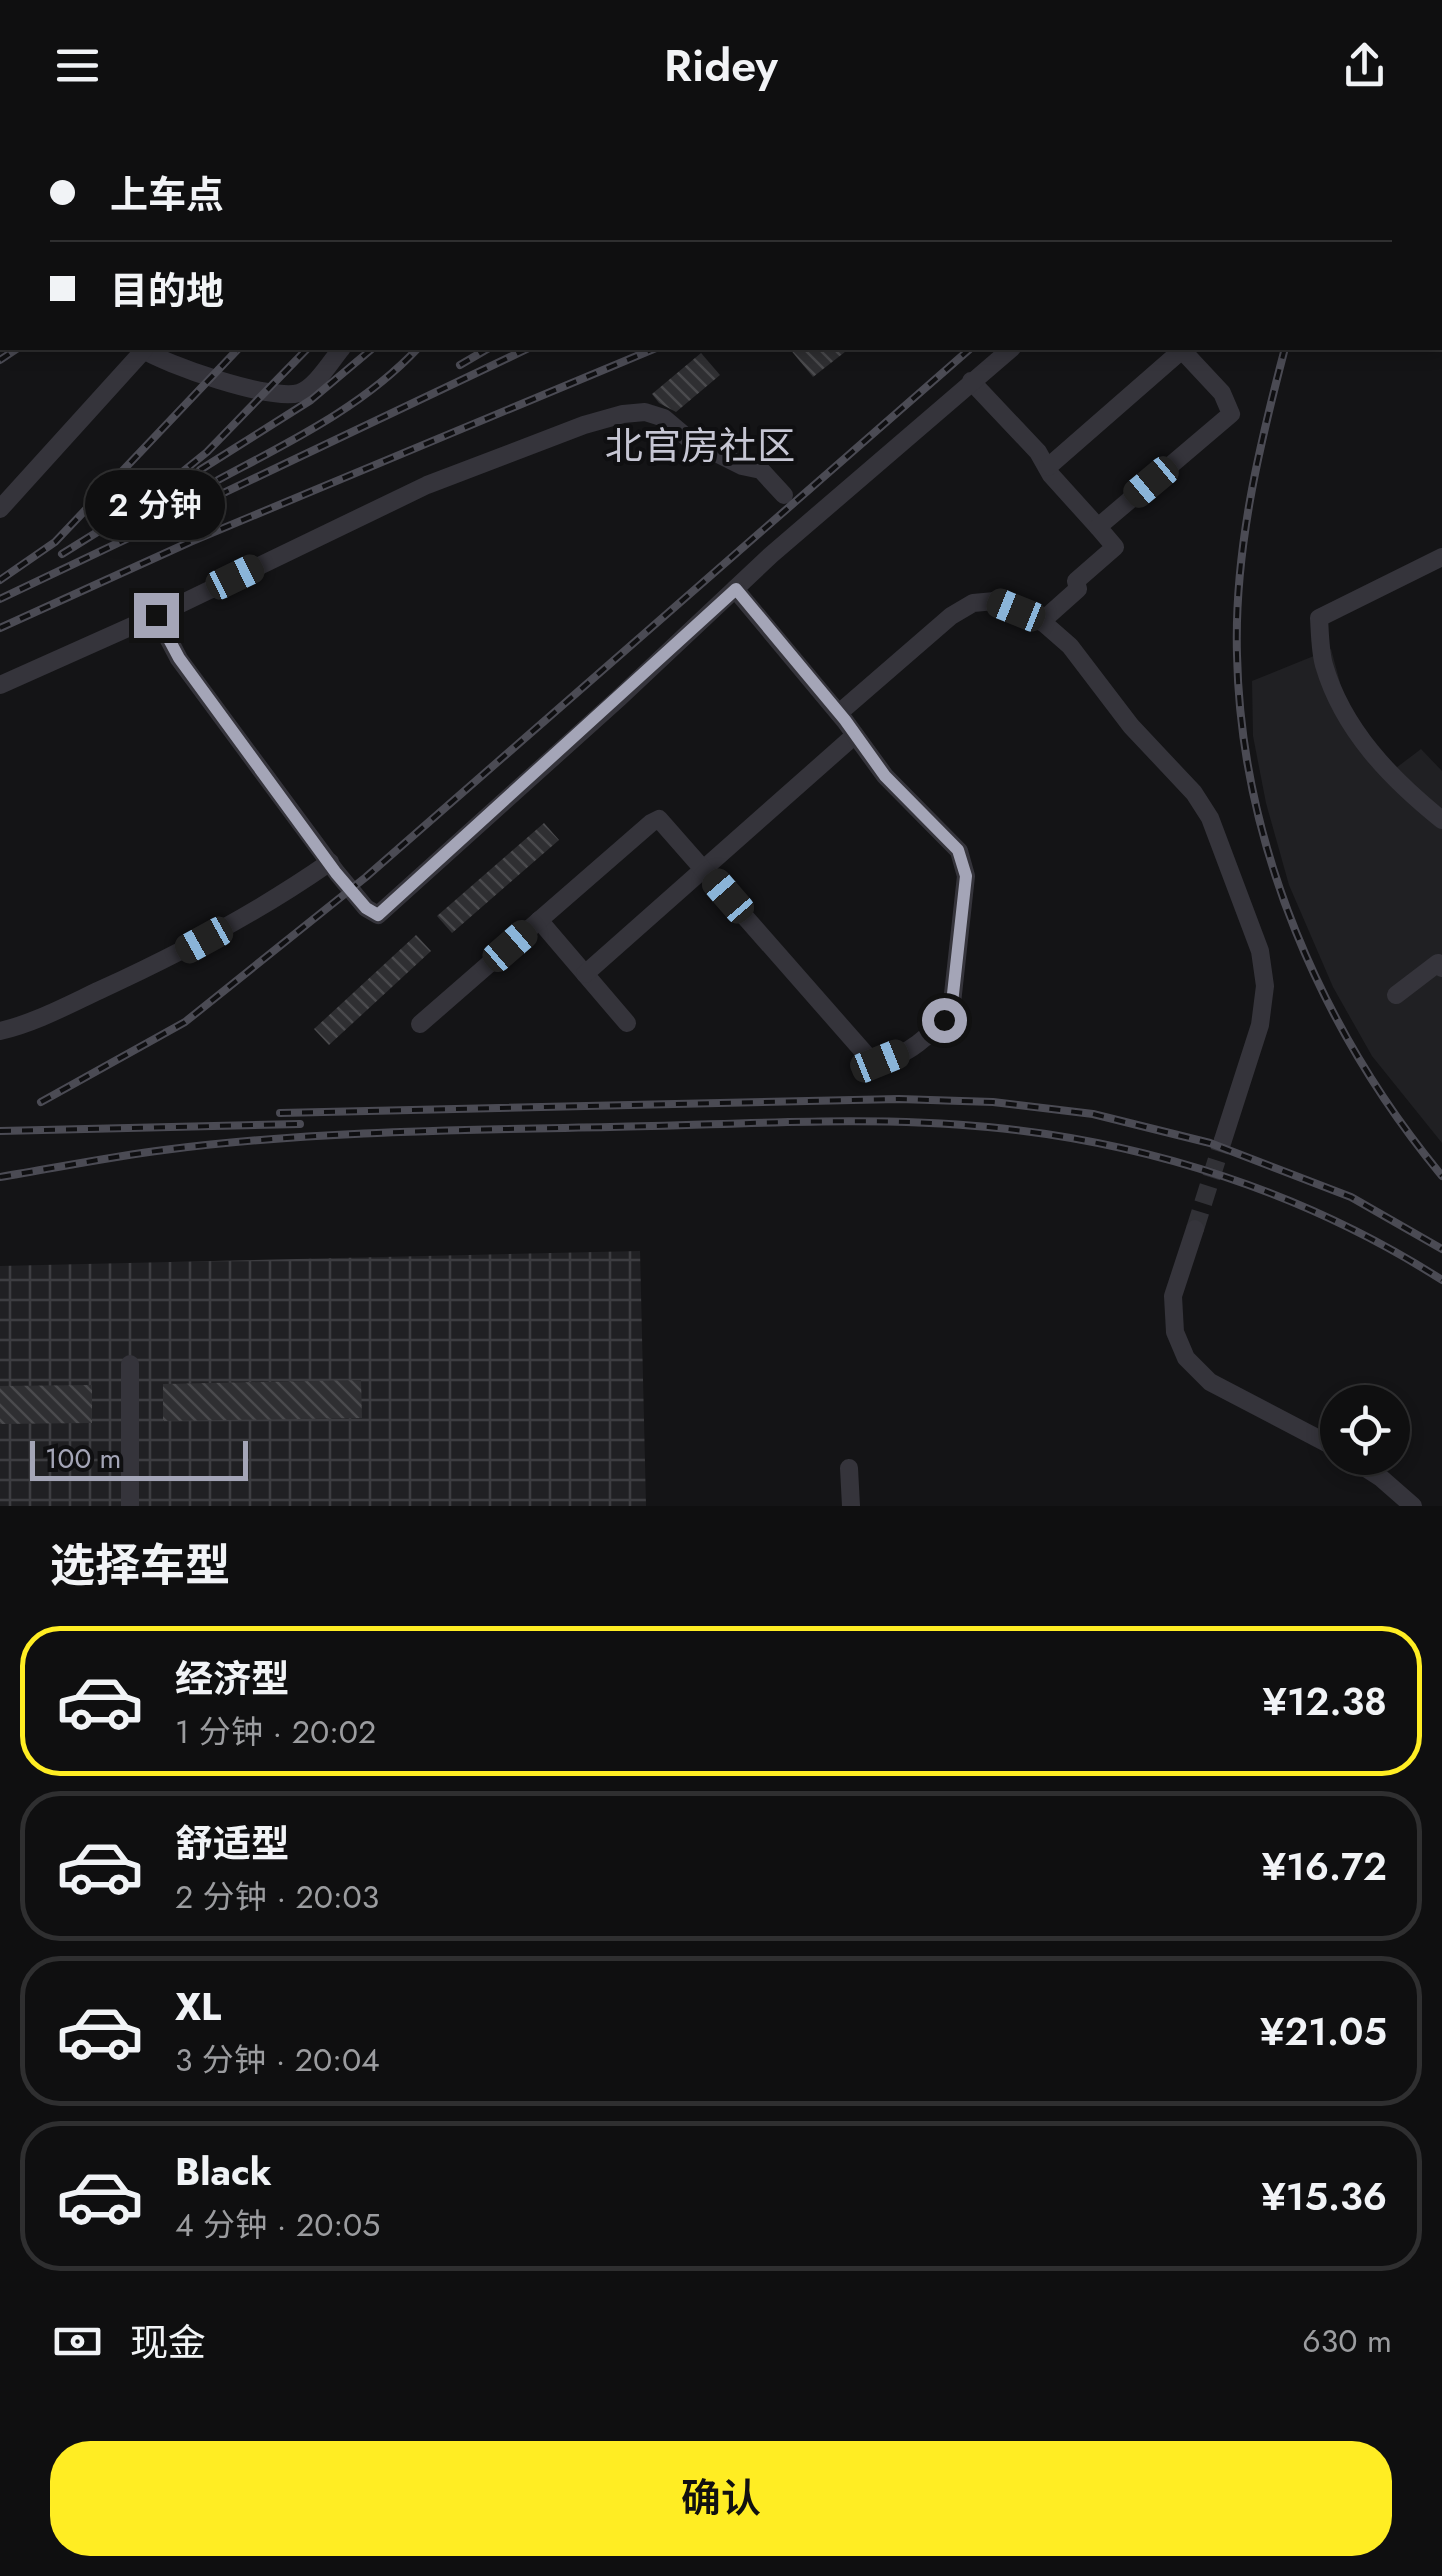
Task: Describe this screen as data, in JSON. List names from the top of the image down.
{
  "districts": ["北官房社区"],
  "scale_bar": "100 m",
  "page": {
    "header": "Ridey",
    "banner": ["上车点", "目的地"],
    "bubble": "2 分钟",
    "scale": "100 m",
    "heading": "选择车型",
    "list": [
      {
        "name": "经济型",
        "note": "1 分钟 · 20:02",
        "value": "¥12.38"
      },
      {
        "name": "舒适型",
        "note": "2 分钟 · 20:03",
        "value": "¥16.72"
      },
      {
        "name": "XL",
        "note": "3 分钟 · 20:04",
        "value": "¥21.05"
      },
      {
        "name": "Black",
        "note": "4 分钟 · 20:05",
        "value": "¥15.36"
      }
    ],
    "pay": ["现金", "630 m"],
    "buttons": "确认"
  }
}
